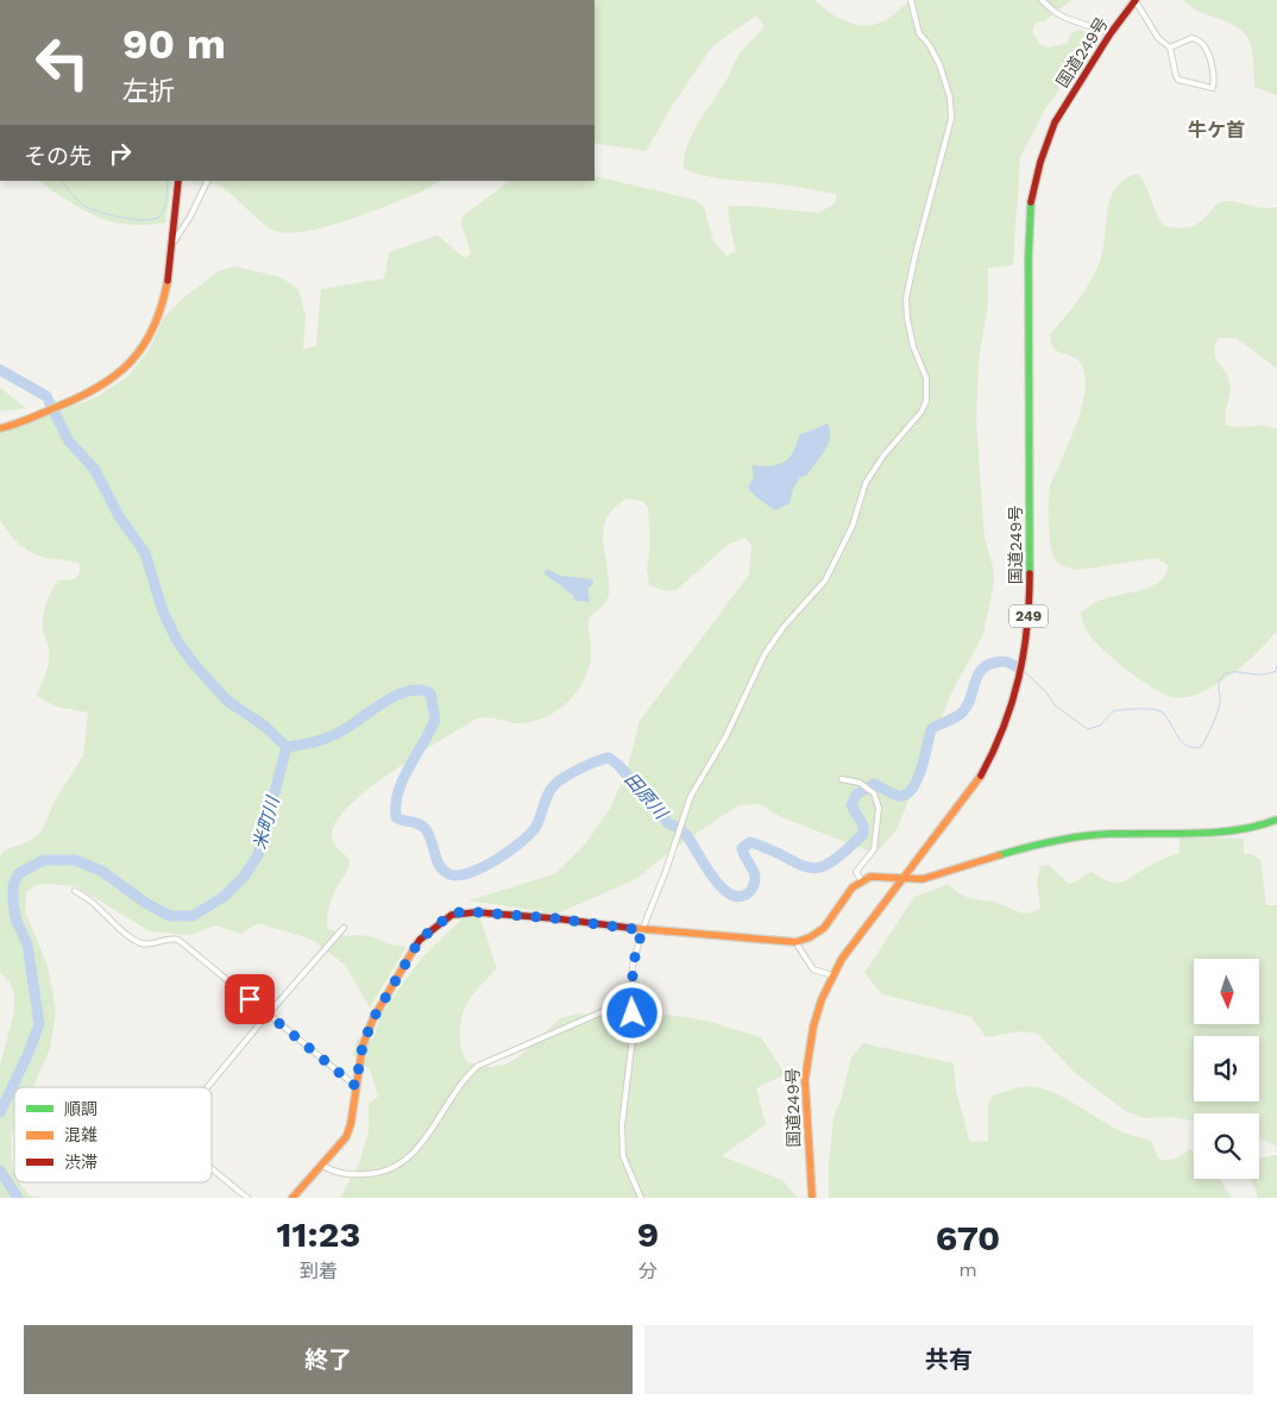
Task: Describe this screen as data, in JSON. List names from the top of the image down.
{
  "streets": {
    "main road": ["国道249号", "249"]
  },
  "districts": ["牛ケ首"],
  "water": ["田原川", "米町川"],
  "legend": ["順調", "混雑", "渋滞"],
  "north": "bottom",
  "page": {
    "turn": ["90 m", "左折"],
    "then": "その先",
    "eta": [
      "11:23",
      "到着",
      "9",
      "分",
      "670",
      "m"
    ],
    "buttons": ["終了", "共有"]
  }
}
